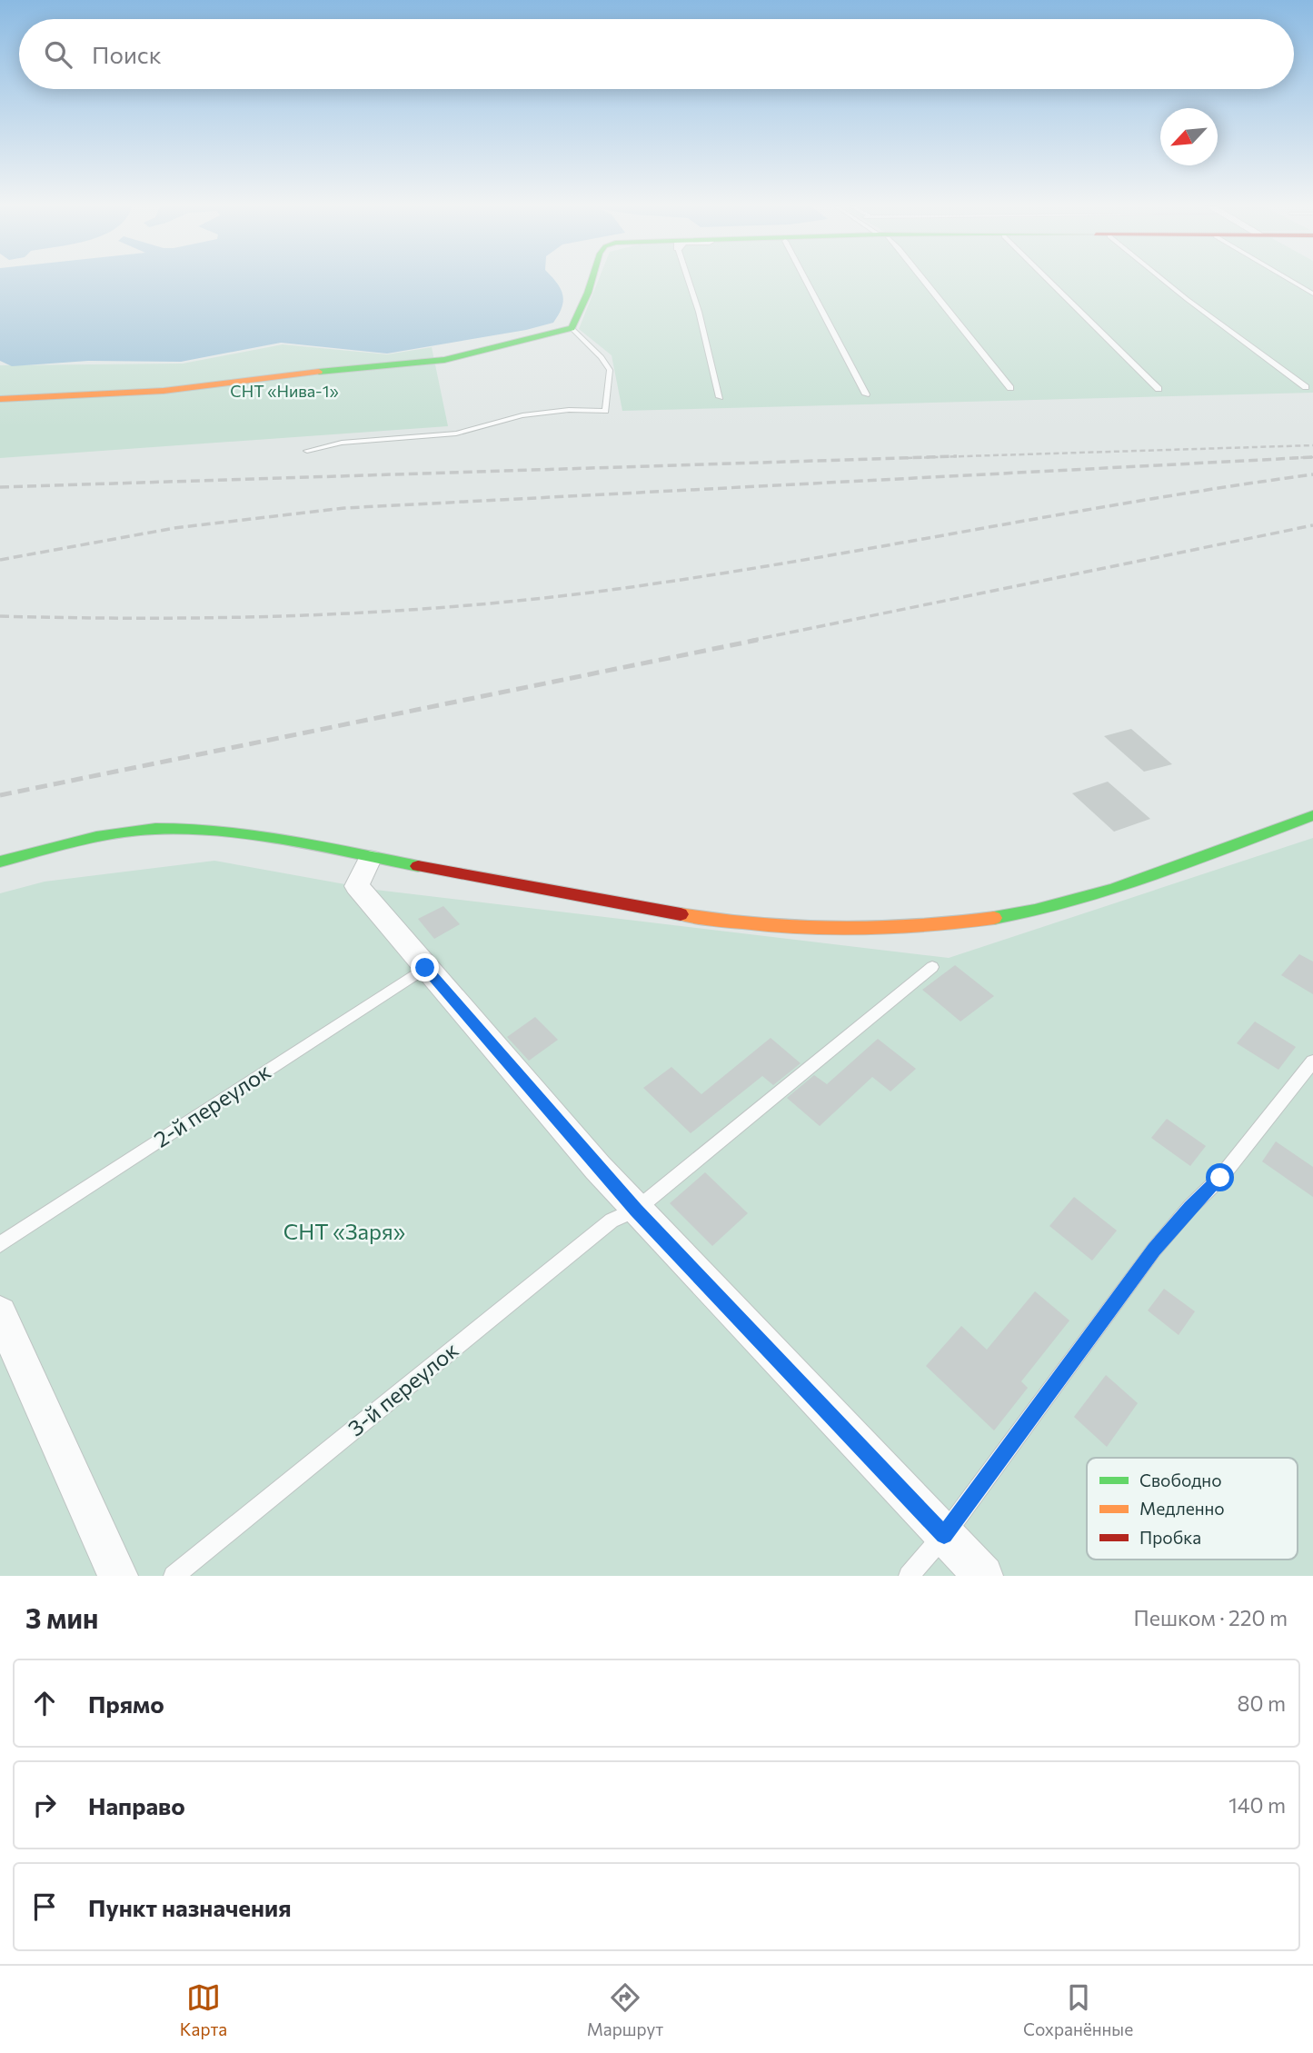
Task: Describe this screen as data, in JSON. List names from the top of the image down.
{
  "streets": {
    "lane": ["2-й переулок", "3-й переулок"]
  },
  "parks": ["СНТ «Нива-1»", "СНТ «Заря»"],
  "legend": ["Свободно", "Медленно", "Пробка"],
  "north": "bottom left",
  "page": {
    "search": "Поиск",
    "heading": ["3 мин", "Пешком · 220 m"],
    "list": [
      ["Прямо", "80 m"],
      ["Направо", "140 m"],
      "Пункт назначения"
    ],
    "nav": ["Карта", "Маршрут", "Сохранённые"]
  }
}
